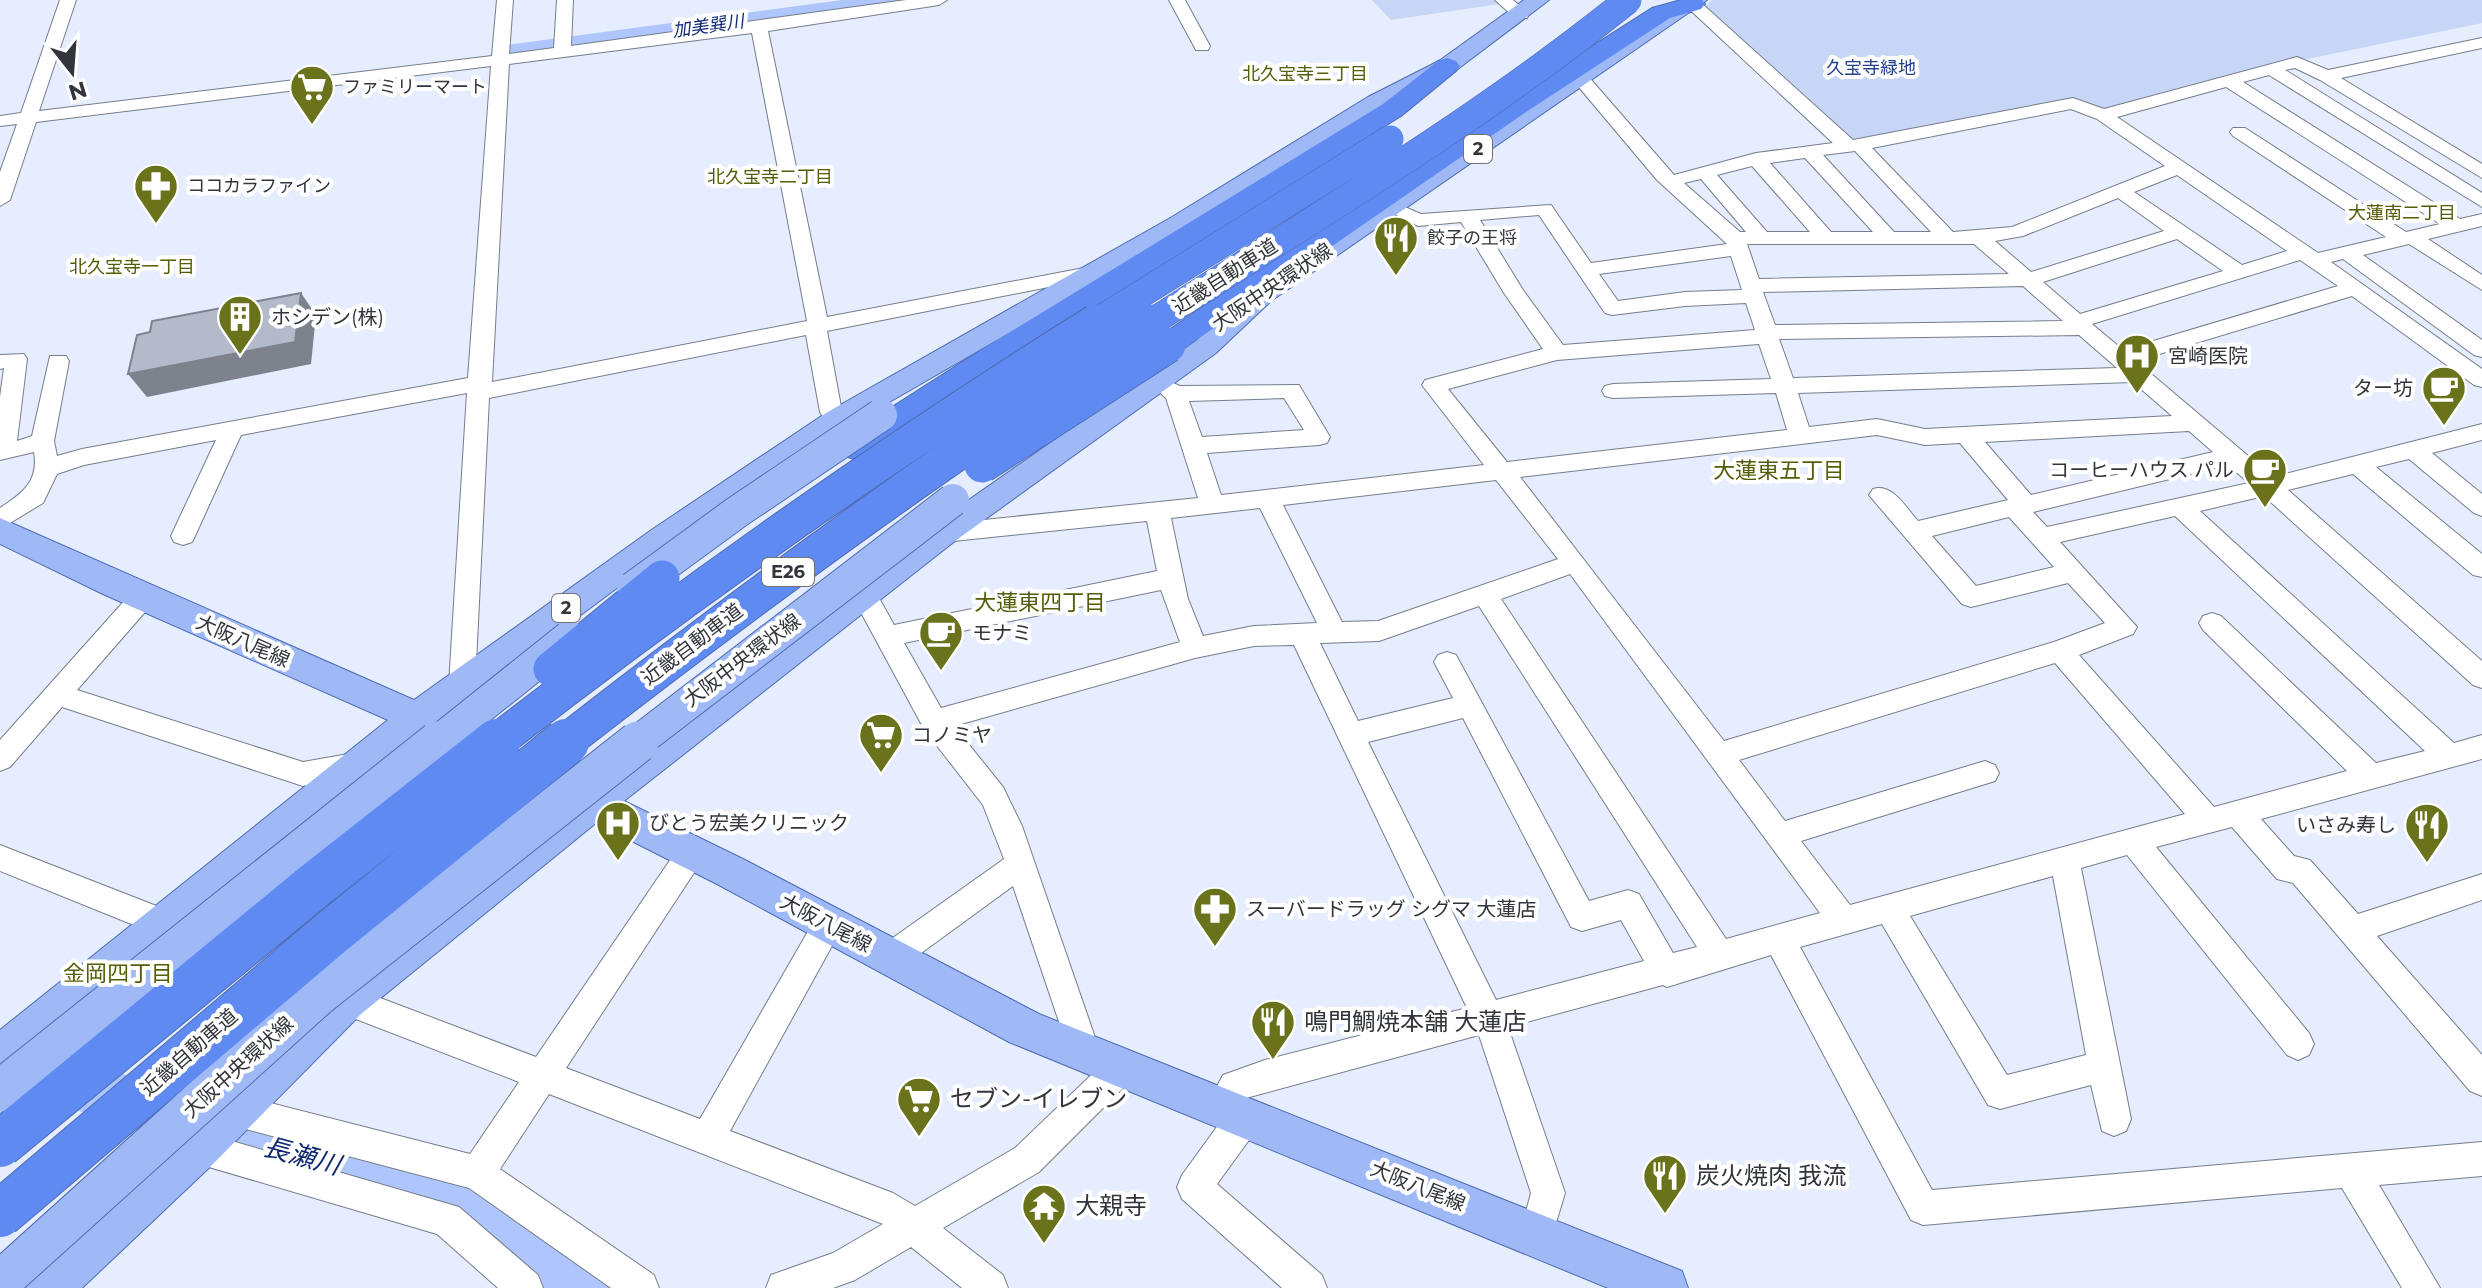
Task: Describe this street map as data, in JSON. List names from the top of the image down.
{
  "streets": {
    "highway": ["近畿自動車道", "E26"],
    "main road": ["2", "大阪中央環状線", "大阪八尾線"]
  },
  "crossings": [
    ["2", "大阪八尾線"]
  ],
  "districts": [
    "北久宝寺三丁目",
    "北久宝寺二丁目",
    "大蓮南二丁目",
    "北久宝寺一丁目",
    "大蓮東五丁目",
    "大蓮東四丁目",
    "金岡四丁目"
  ],
  "water": ["加美巽川", "長瀬川"],
  "parks": ["久宝寺緑地"],
  "places": {
    "supermarket": ["ファミリーマート", "コノミヤ", "セブン-イレブン"],
    "pharmacy": ["ココカラファイン", "スーバードラッグ シグマ 大蓮店"],
    "restaurant": [
      "餃子の王将",
      "いさみ寿し",
      "鳴門鯛焼本舗 大蓮店",
      "炭火焼肉 我流"
    ],
    "building": ["ホシデン(株)"],
    "hospital": ["宮崎医院", "びとう宏美クリニック"],
    "cafe": ["ター坊", "コーヒーハウス パル", "モナミ"],
    "temple": ["大親寺"]
  },
  "north": "bottom"
}
